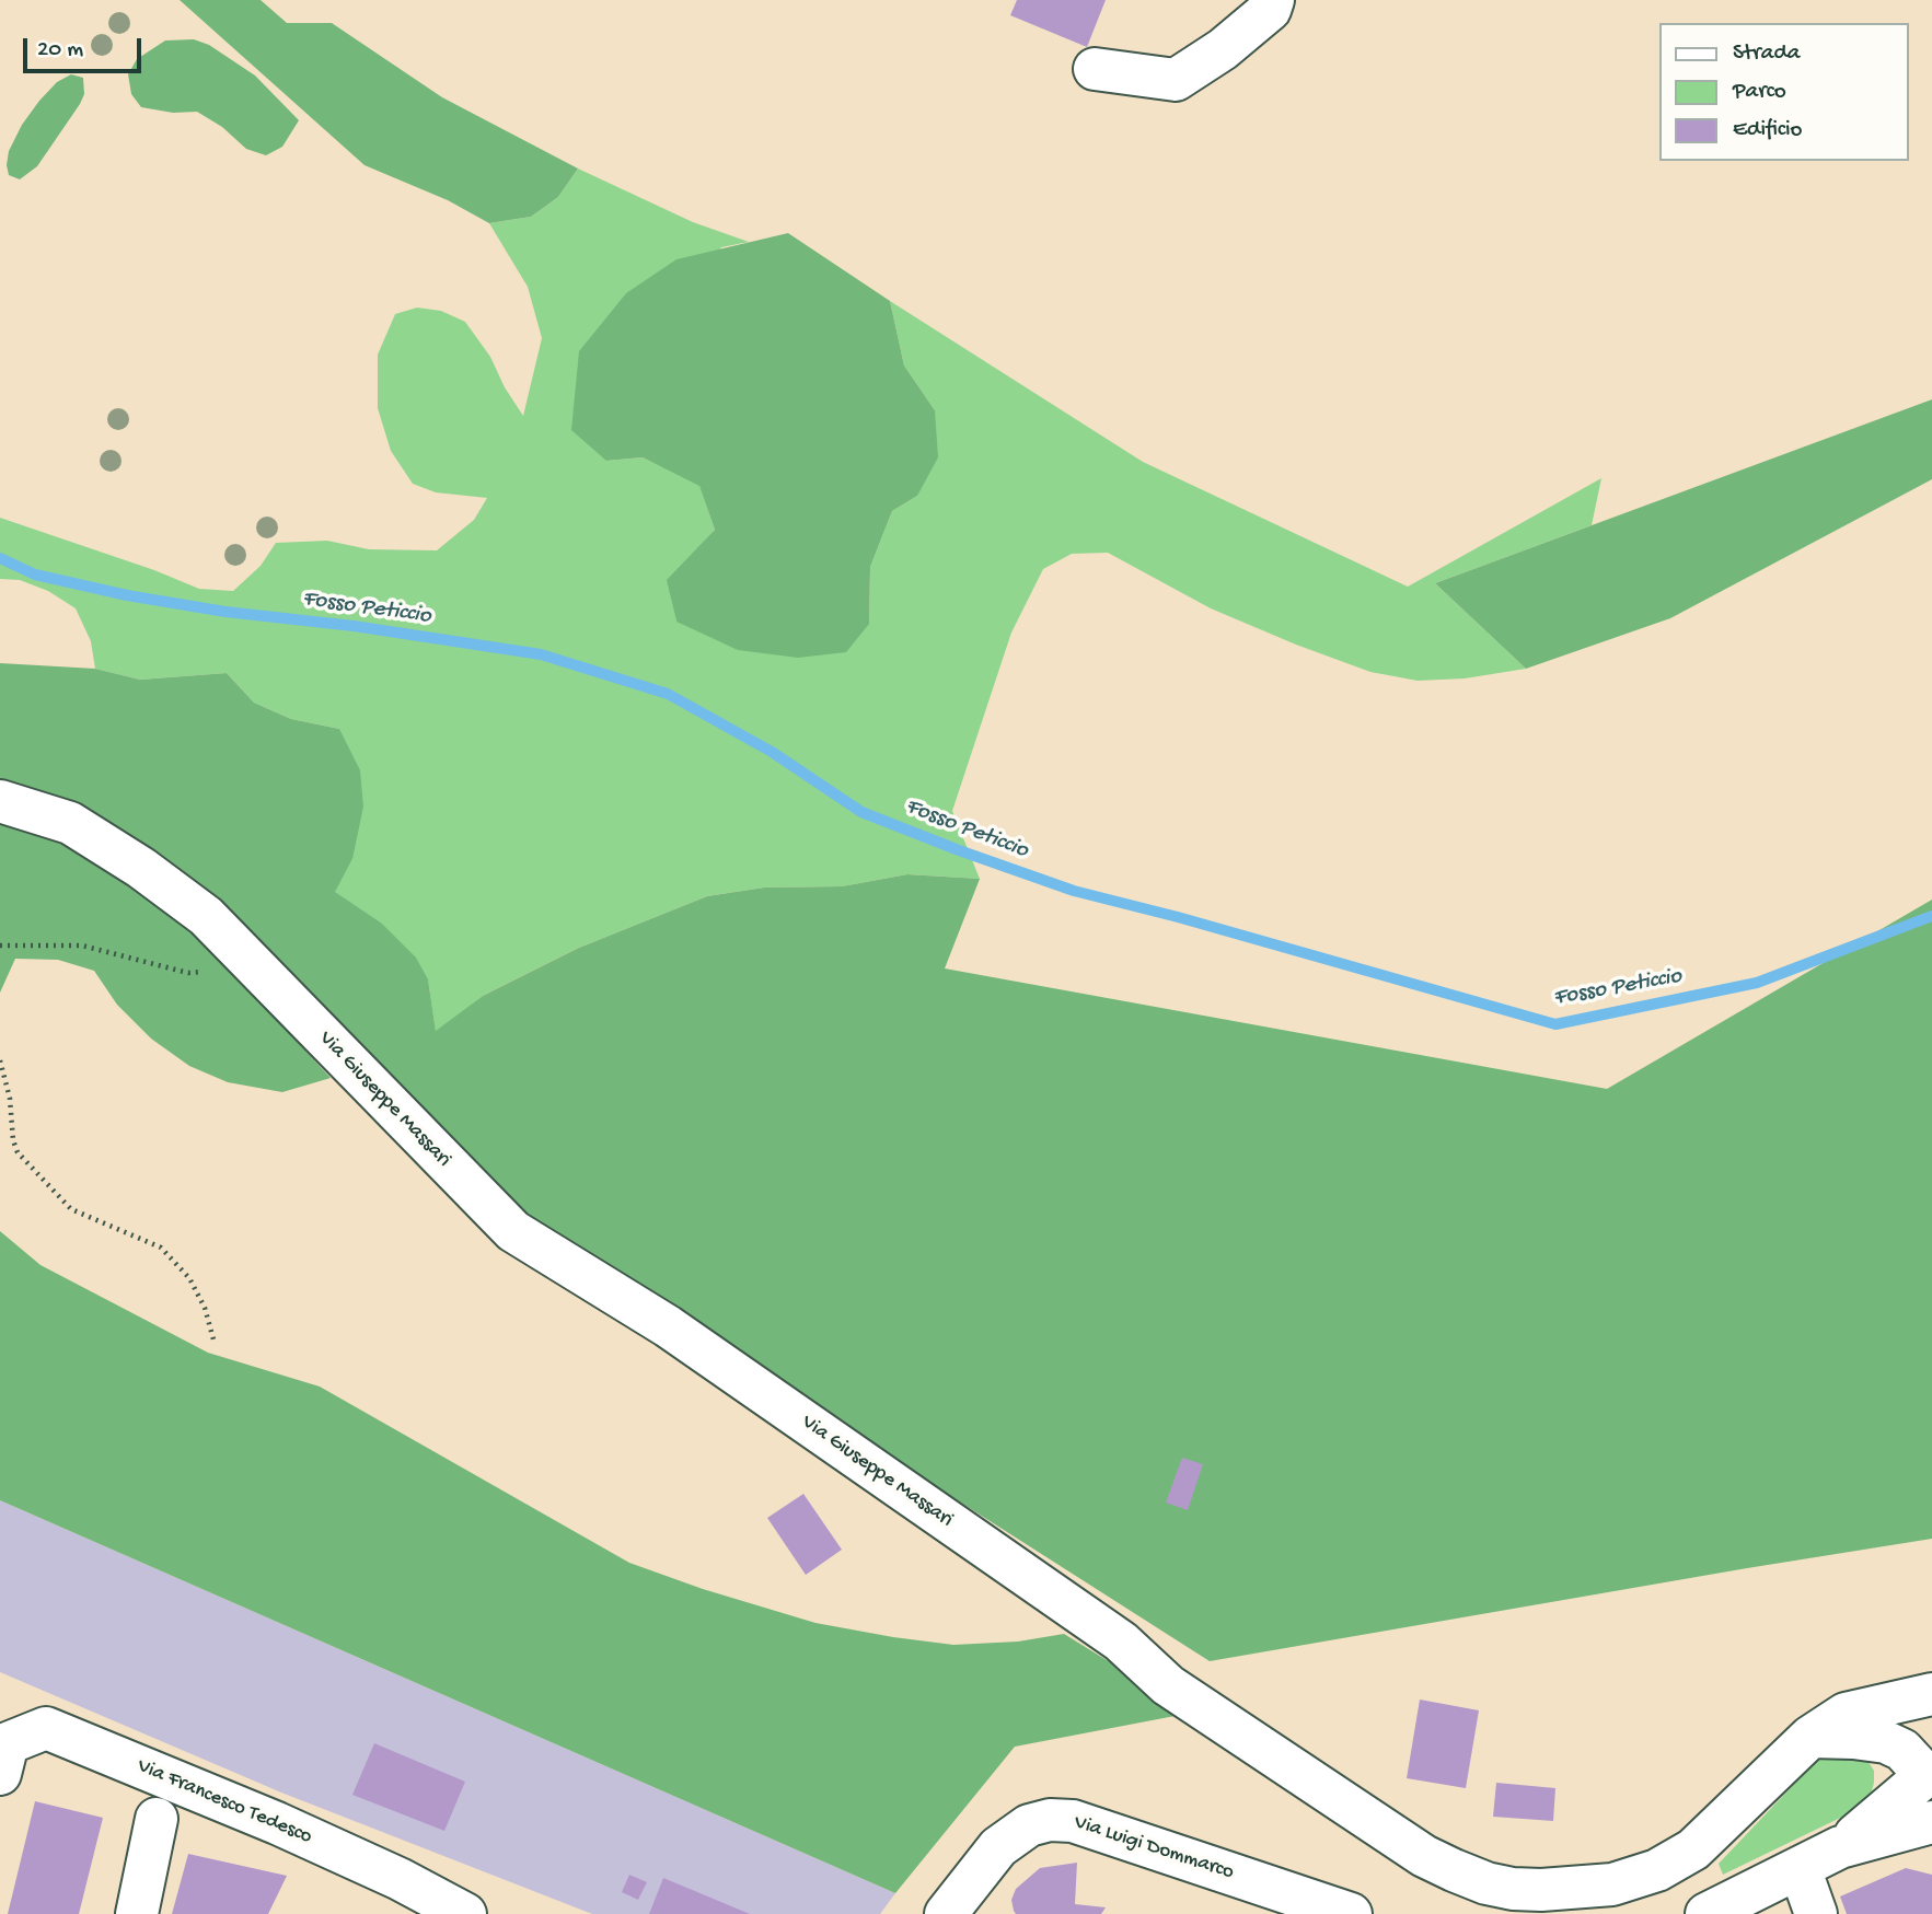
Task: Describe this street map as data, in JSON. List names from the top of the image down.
{
  "streets": {
    "street": ["Via Giuseppe Massari", "Via Francesco Tedesco", "Via Luigi Dommarco"]
  },
  "water": ["Fosso Peticcio"],
  "legend": ["Strada", "Parco", "Edificio"],
  "scale_bar": "20 m"
}
